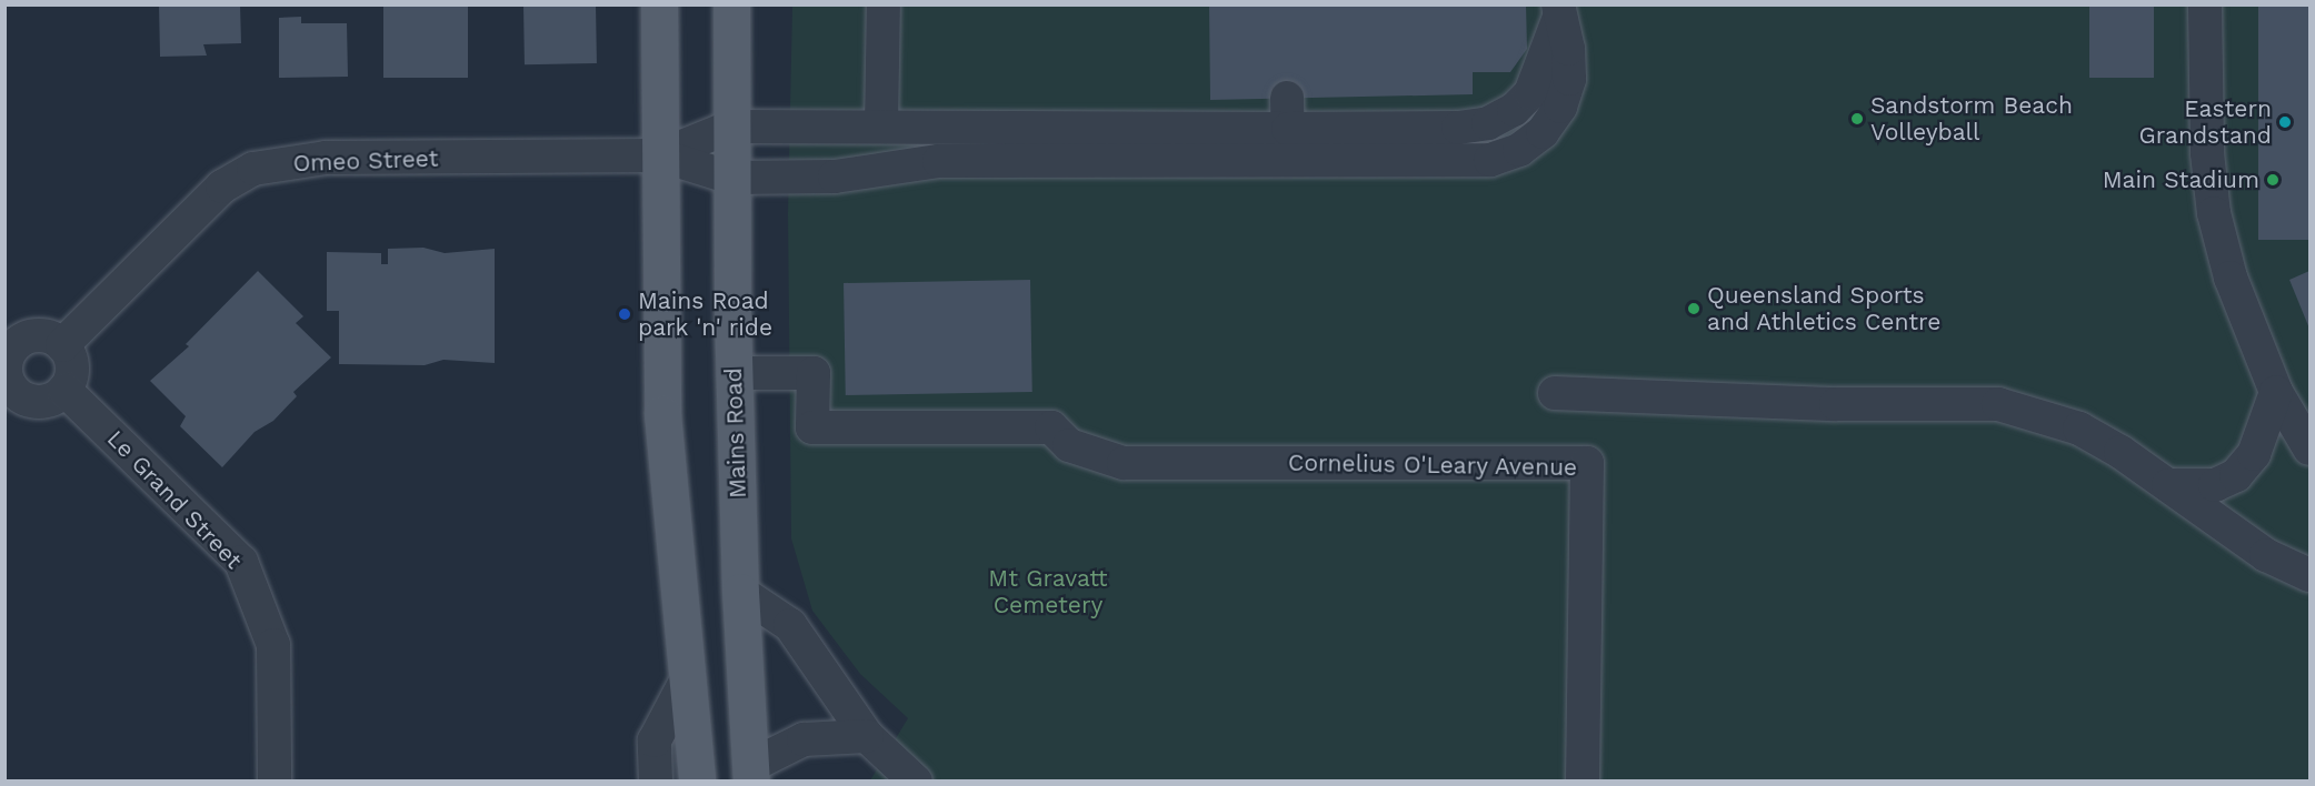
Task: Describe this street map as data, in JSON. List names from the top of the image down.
{
  "streets": {
    "main road": ["Mains Road"],
    "street": ["Omeo Street", "Cornelius O'Leary Avenue", "Le Grand Street"]
  },
  "crossings": [
    ["Omeo Street", "Le Grand Street"],
    ["Mains Road", "Cornelius O'Leary Avenue"]
  ],
  "parks": ["Mt Gravatt Cemetery"],
  "places": [
    "Sandstorm Beach Volleyball",
    "Eastern Grandstand",
    "Main Stadium",
    "Queensland Sports and Athletics Centre",
    "Mains Road park 'n' ride"
  ]
}
